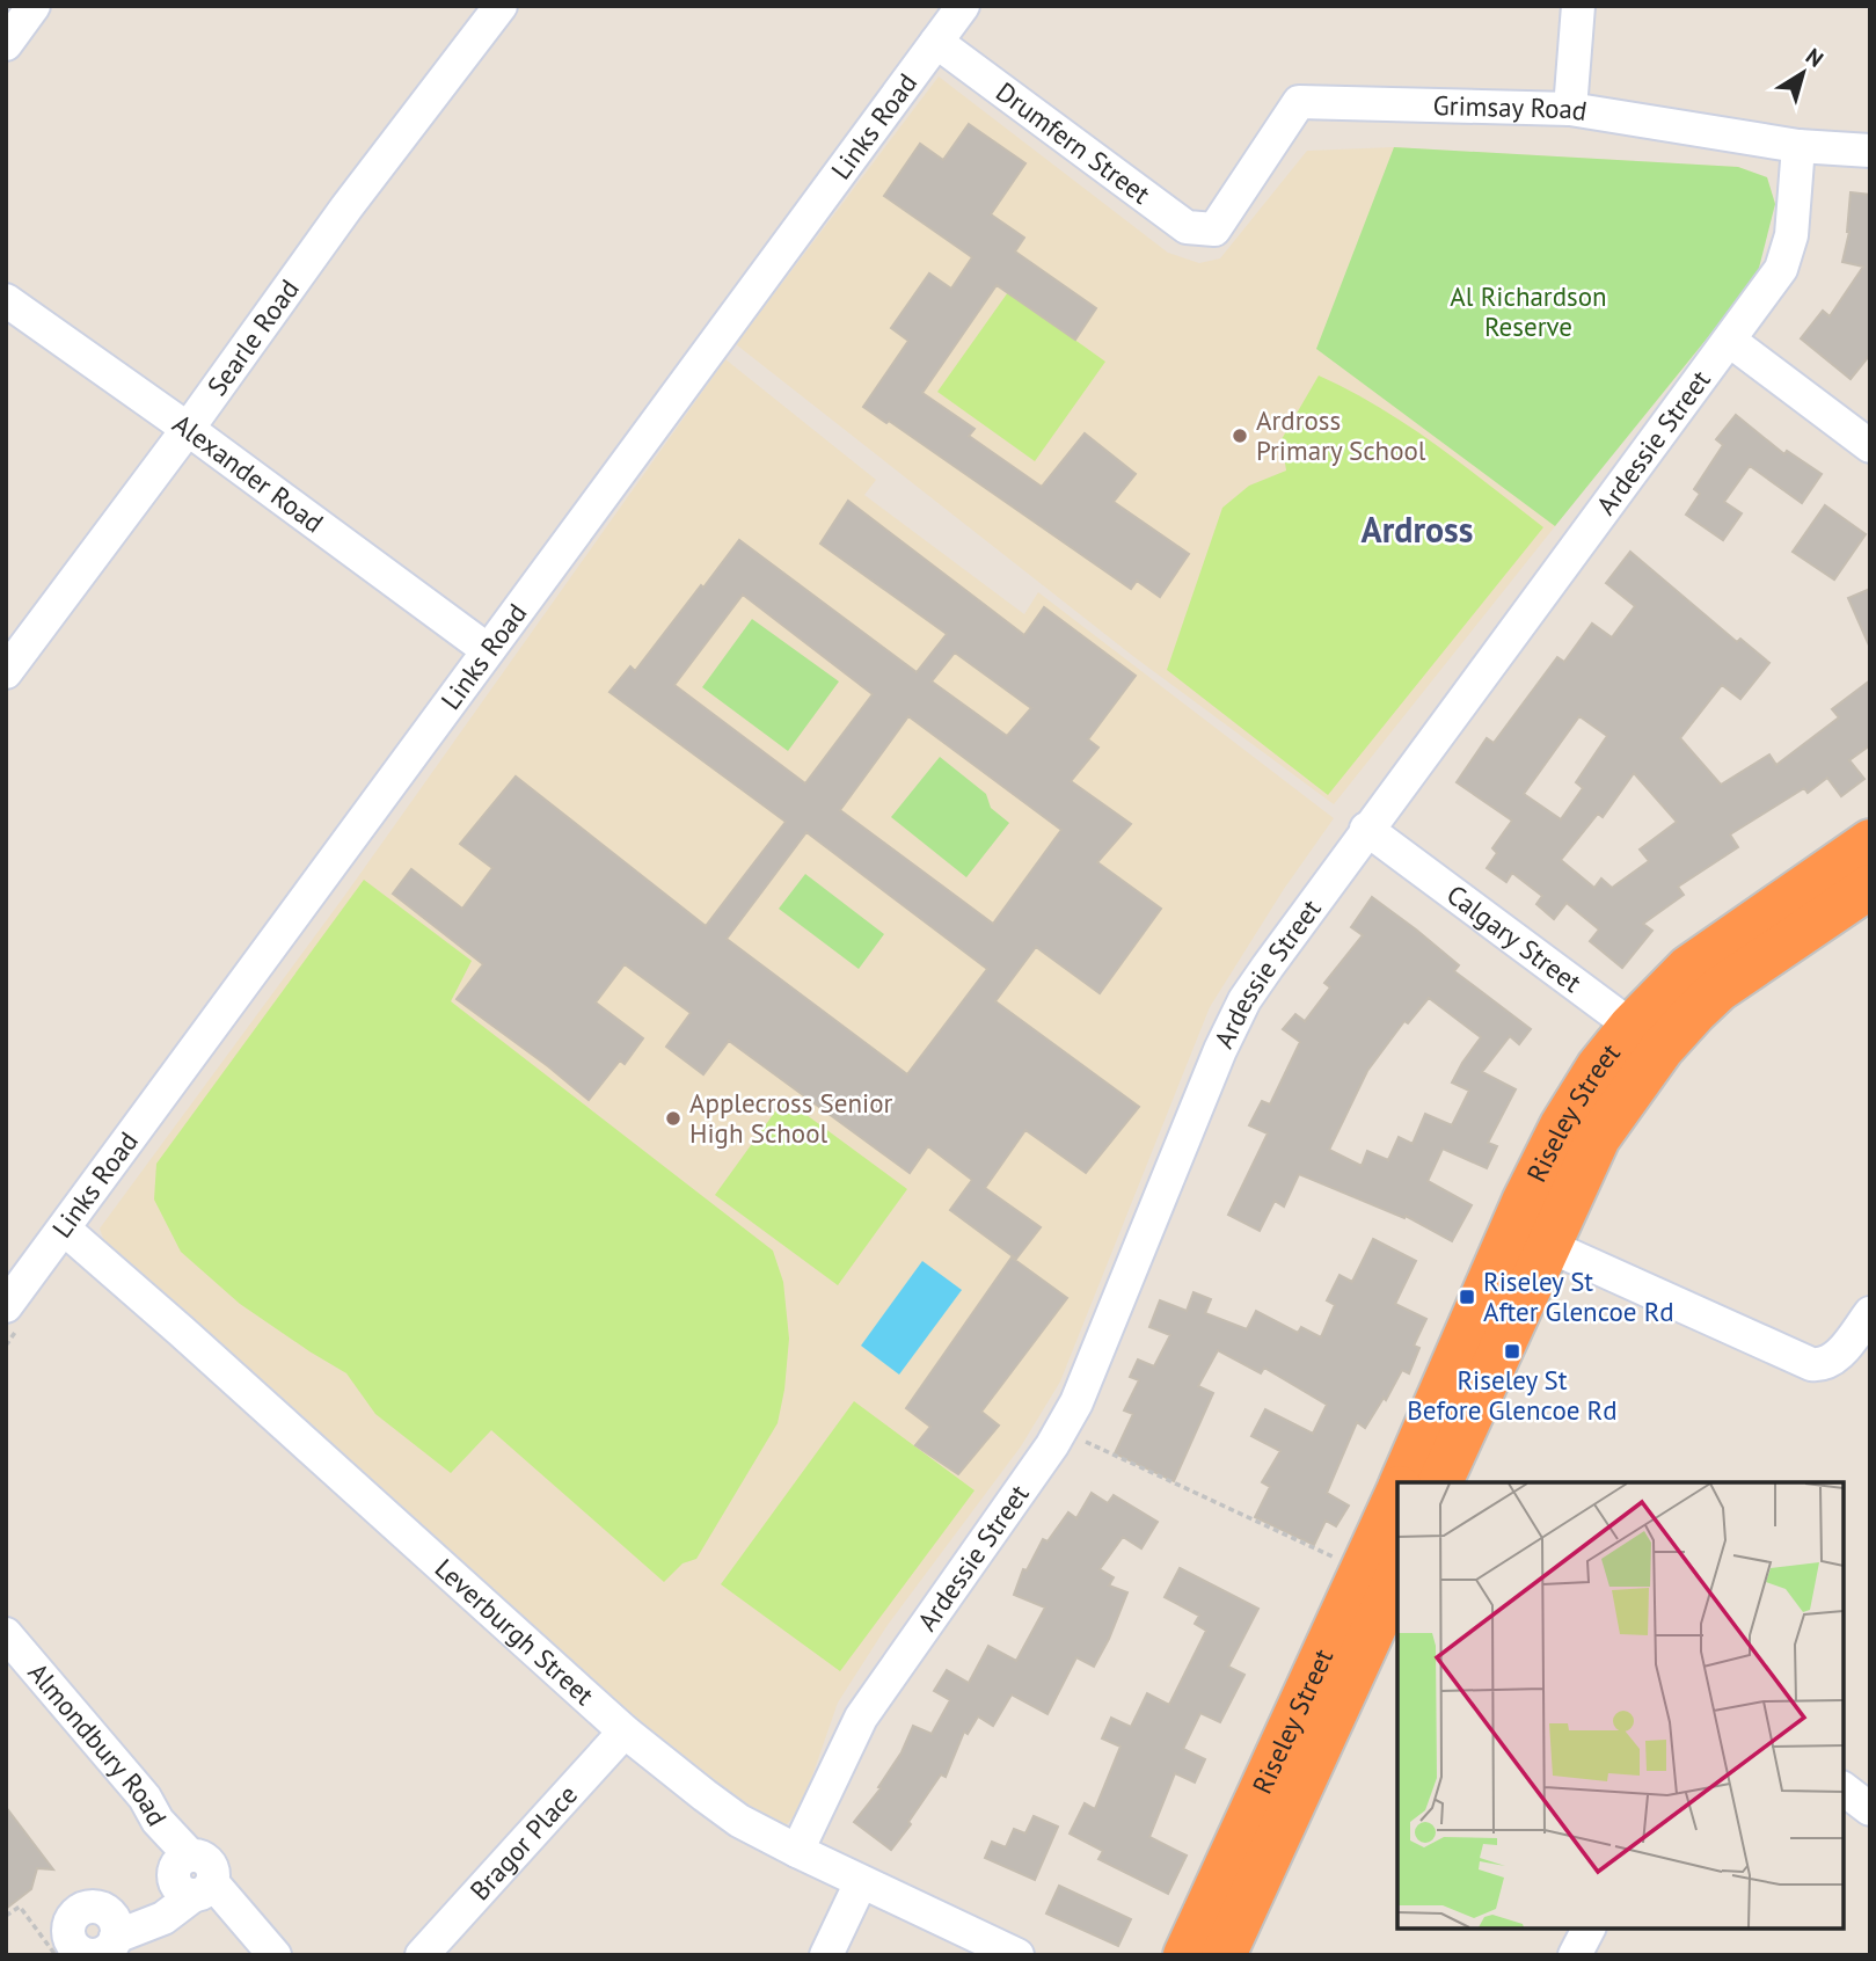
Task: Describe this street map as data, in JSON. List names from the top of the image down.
{
  "streets": {
    "highway": ["Riseley Street"],
    "street": [
      "Grimsay Road",
      "Links Road",
      "Drumfern Street",
      "Searle Road",
      "Ardessie Street",
      "Alexander Road",
      "Calgary Street",
      "Leverburgh Street",
      "Almondbury Road",
      "Bragor Place"
    ]
  },
  "crossings": [
    ["Grimsay Road", "Drumfern Street"],
    ["Grimsay Road", "Ardessie Street"],
    ["Links Road", "Drumfern Street"],
    ["Links Road", "Alexander Road"],
    ["Links Road", "Leverburgh Street"],
    ["Searle Road", "Alexander Road"],
    ["Ardessie Street", "Calgary Street"],
    ["Ardessie Street", "Leverburgh Street"],
    ["Calgary Street", "Riseley Street"],
    ["Leverburgh Street", "Bragor Place"]
  ],
  "districts": ["Ardross"],
  "parks": ["Al Richardson Reserve"],
  "places": {
    "other": ["Ardross Primary School", "Applecross Senior High School"],
    "transit": ["Riseley St After Glencoe Rd", "Riseley St Before Glencoe Rd"]
  },
  "north": "top right"
}
